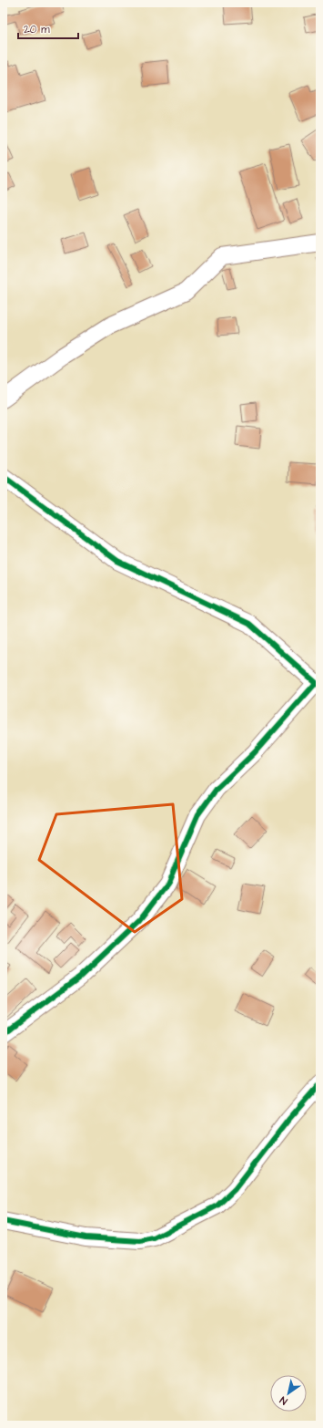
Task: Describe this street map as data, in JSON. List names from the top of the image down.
{
  "scale_bar": "20 m",
  "north": "bottom left"
}
